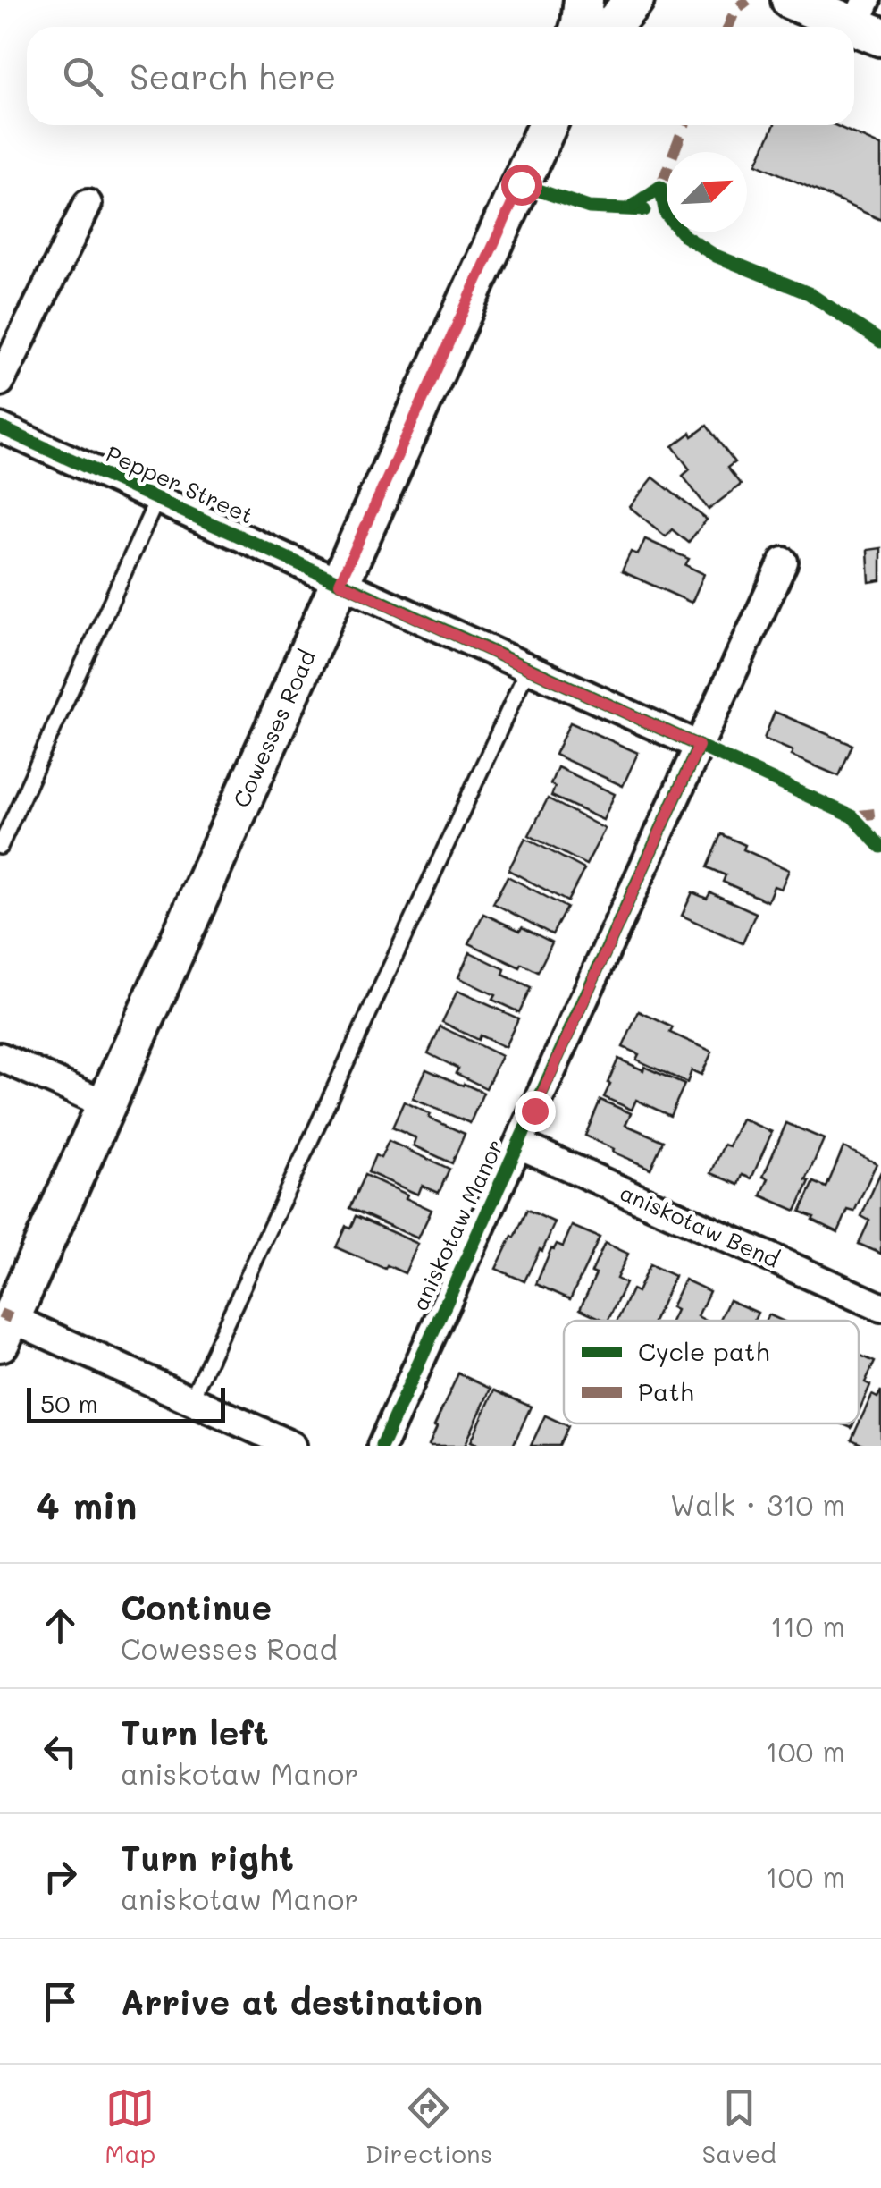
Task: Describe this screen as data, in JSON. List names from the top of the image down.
{
  "streets": {
    "street": [
      "Pepper Street",
      "Cowesses Road",
      "aniskotaw Manor",
      "aniskotaw Bend"
    ]
  },
  "crossings": [
    ["Pepper Street", "Cowesses Road"],
    ["aniskotaw Manor", "aniskotaw Bend"]
  ],
  "legend": ["Cycle path", "Path"],
  "scale_bar": "50 m",
  "north": "top right",
  "page": {
    "search": "Search here",
    "scale": "50 m",
    "heading": ["4 min", "Walk · 310 m"],
    "list": [
      ["Continue", "Cowesses Road", "110 m"],
      ["Turn left", "aniskotaw Manor", "100 m"],
      ["Turn right", "aniskotaw Manor", "100 m"],
      "Arrive at destination"
    ],
    "nav": ["Map", "Directions", "Saved"]
  }
}
